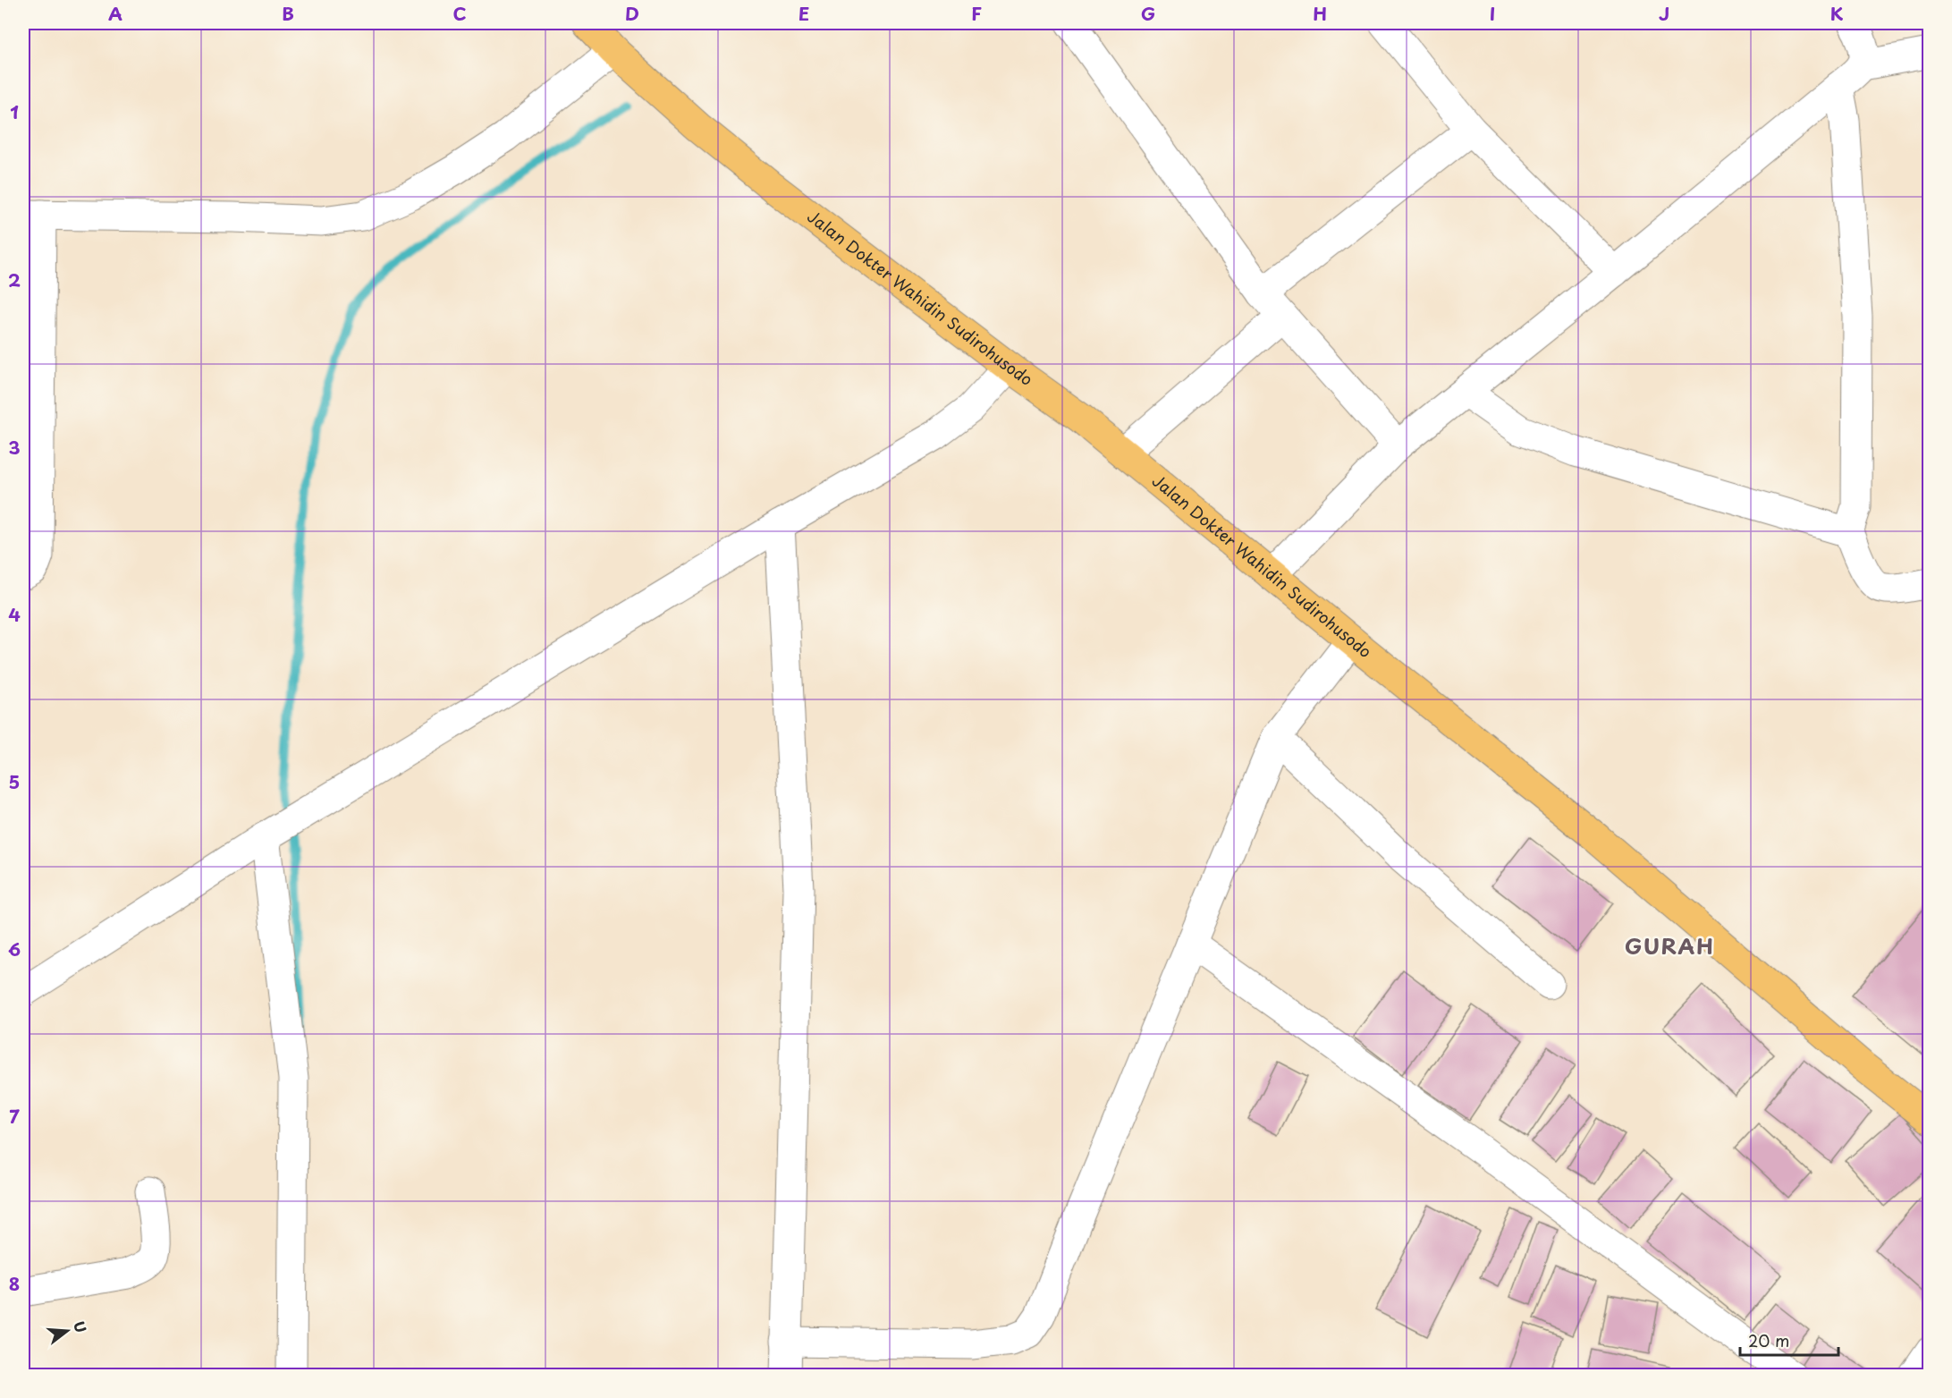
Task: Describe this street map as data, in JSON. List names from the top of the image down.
{
  "streets": {
    "main road": ["Jalan Dokter Wahidin Sudirohusodo"]
  },
  "districts": ["GURAH"],
  "scale_bar": "20 m",
  "north": "right",
  "grid": {
    "columns": [
      "A",
      "B",
      "C",
      "D",
      "E",
      "F",
      "G",
      "H",
      "I",
      "J",
      "K"
    ],
    "rows": [
      "1",
      "2",
      "3",
      "4",
      "5",
      "6",
      "7",
      "8"
    ]
  }
}
